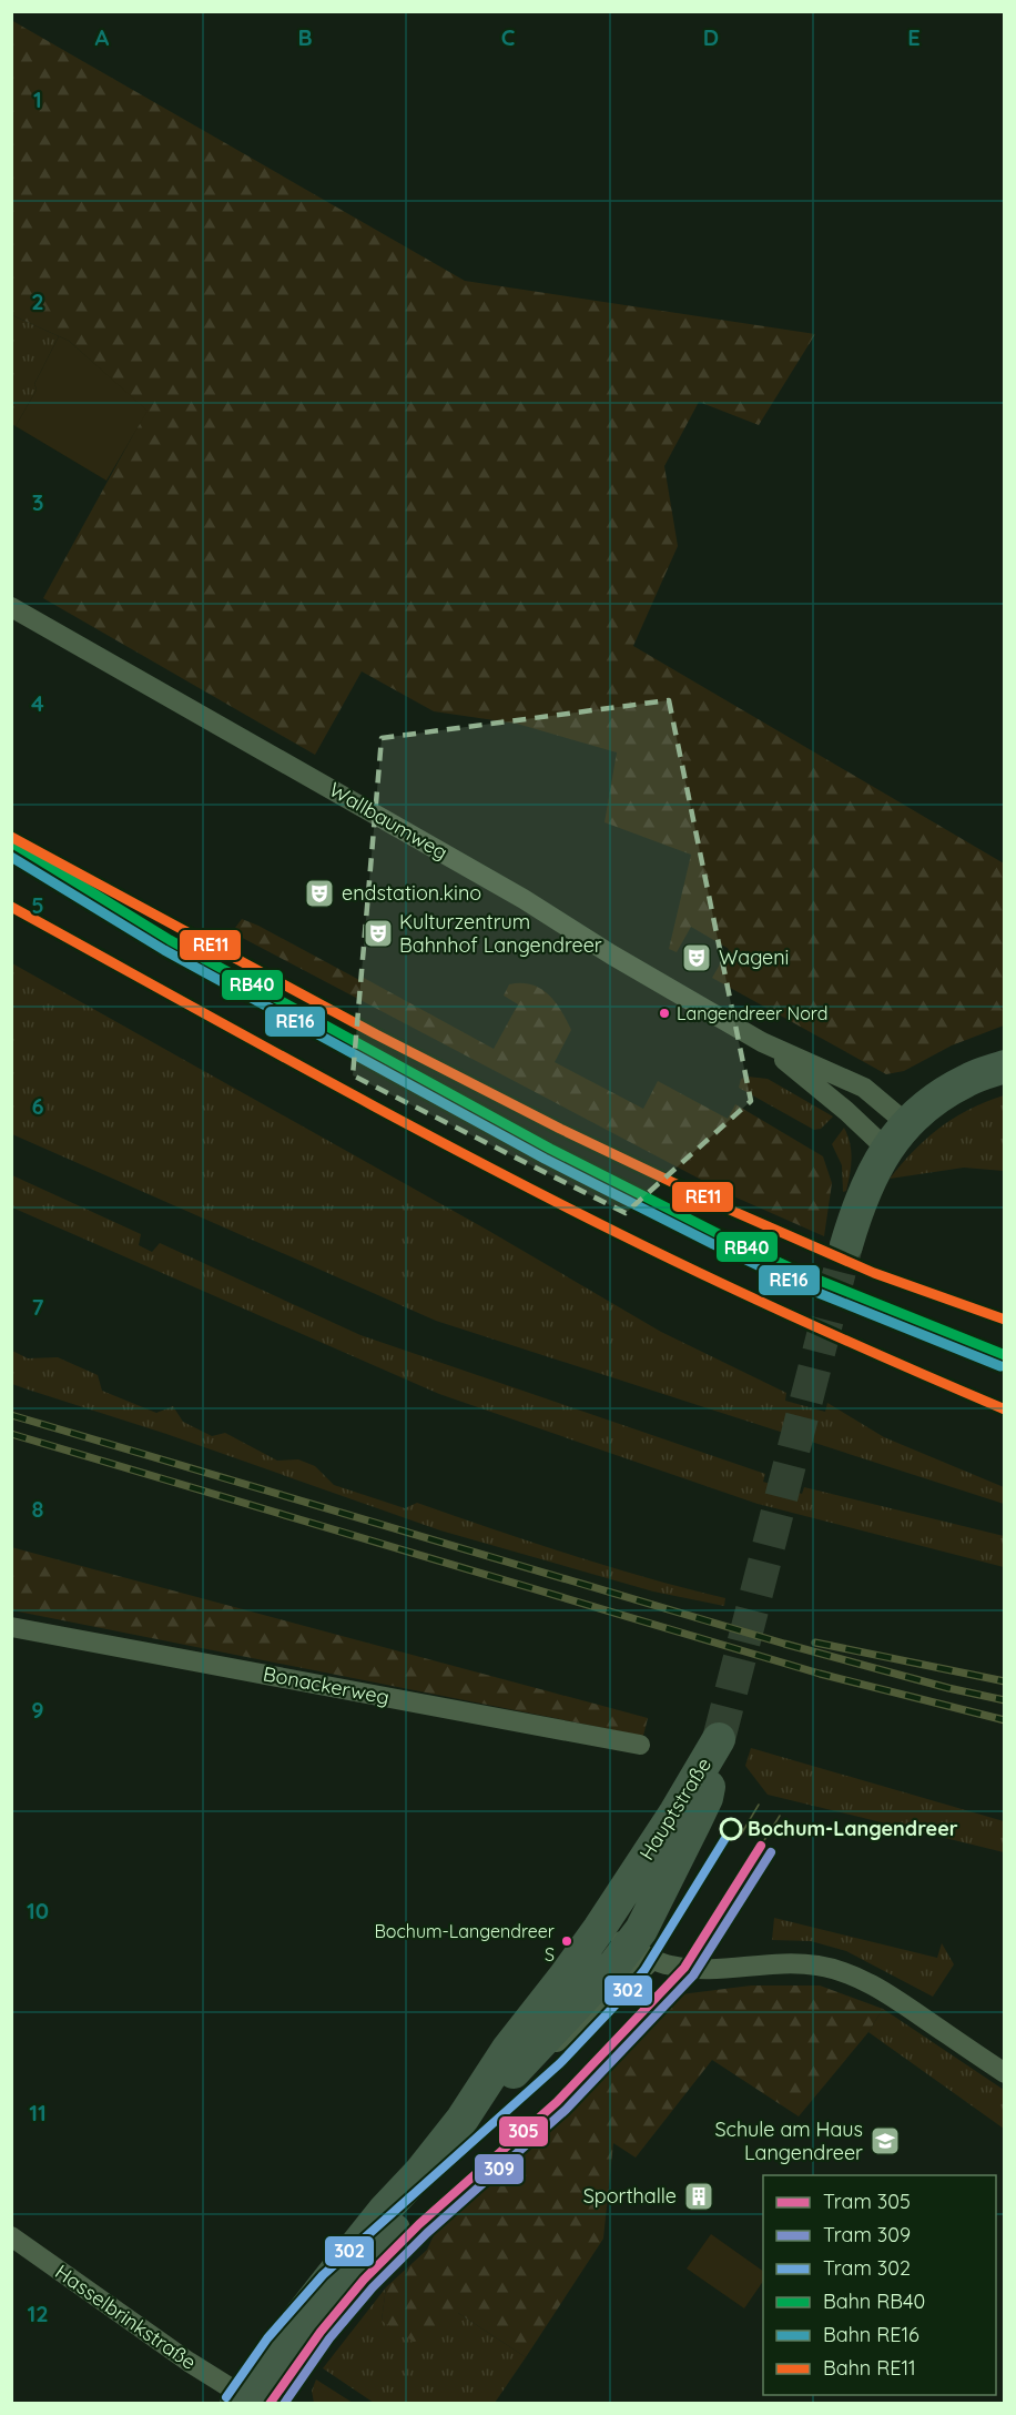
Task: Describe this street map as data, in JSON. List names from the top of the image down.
{
  "streets": {
    "main road": ["Hauptstraße"],
    "street": ["Wallbaumweg", "Bonackerweg", "Hasselbrinkstraße"]
  },
  "crossings": [
    ["Hauptstraße", "Hasselbrinkstraße"]
  ],
  "places": {
    "theatre": ["endstation.kino", "Kulturzentrum Bahnhof Langendreer", "Wageni"],
    "other": ["Langendreer Nord", "Bochum-Langendreer", "Bochum-Langendreer S"],
    "school or university": ["Schule am Haus Langendreer"],
    "building": ["Sporthalle"]
  },
  "lines": [
    "rail line RE11",
    "rail line RB40",
    "rail line RE16",
    "tram line 302",
    "tram line 305",
    "tram line 309"
  ],
  "legend": [
    "Tram 305",
    "Tram 309",
    "Tram 302",
    "Bahn RB40",
    "Bahn RE16",
    "Bahn RE11"
  ],
  "grid": {
    "columns": [
      "A",
      "B",
      "C",
      "D",
      "E"
    ],
    "rows": [
      "1",
      "2",
      "3",
      "4",
      "5",
      "6",
      "7",
      "8",
      "9",
      "10",
      "11",
      "12"
    ]
  }
}
